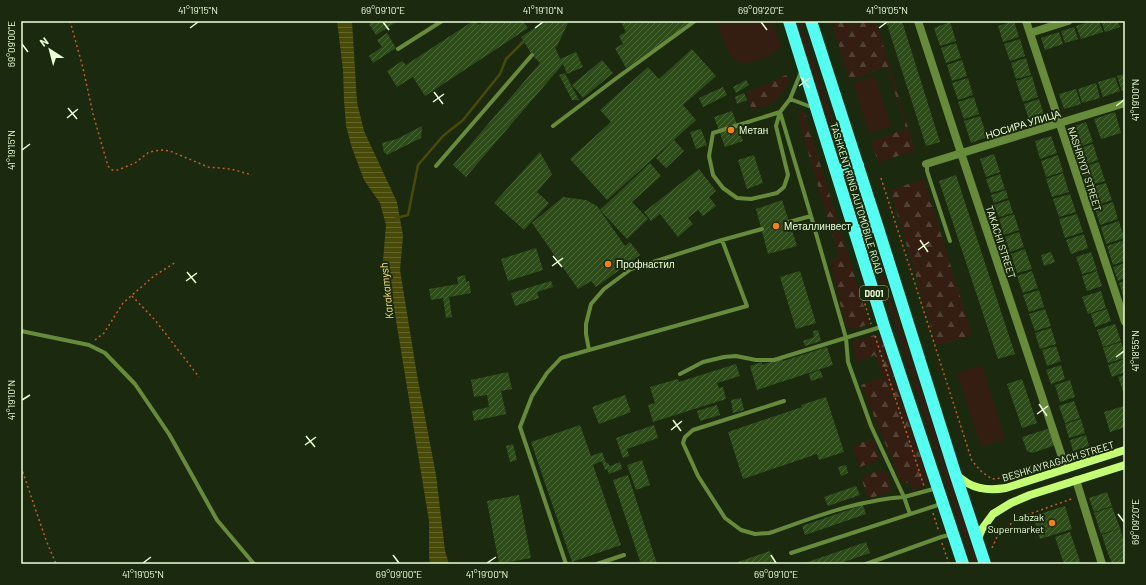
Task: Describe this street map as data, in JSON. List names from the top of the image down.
{
  "streets": {
    "highway": ["TASHKENT RING AUTOMOBILE ROAD", "D001"],
    "main road": ["BESHKAYRAGACH STREET"],
    "street": ["НОСИРА УЛИЦА", "NASHRIYOT STREET", "TAKACHI STREET"]
  },
  "crossings": [
    ["НОСИРА УЛИЦА", "NASHRIYOT STREET"],
    ["НОСИРА УЛИЦА", "TAKACHI STREET"],
    ["TASHKENT RING AUTOMOBILE ROAD", "BESHKAYRAGACH STREET"],
    ["TAKACHI STREET", "BESHKAYRAGACH STREET"]
  ],
  "water": ["Karakamysh"],
  "places": [
    "Метан",
    "Металлинвест",
    "Профнастил",
    "Labzak Supermarket"
  ],
  "north": "top left",
  "coordinates": [
    "41°19'15\"N",
    "69°09'10\"E",
    "41°19'10\"N",
    "69°09'20\"E",
    "41°19'05\"N",
    "69°09'00\"E",
    "41°19'00\"N",
    "41°18'55\"N"
  ]
}
